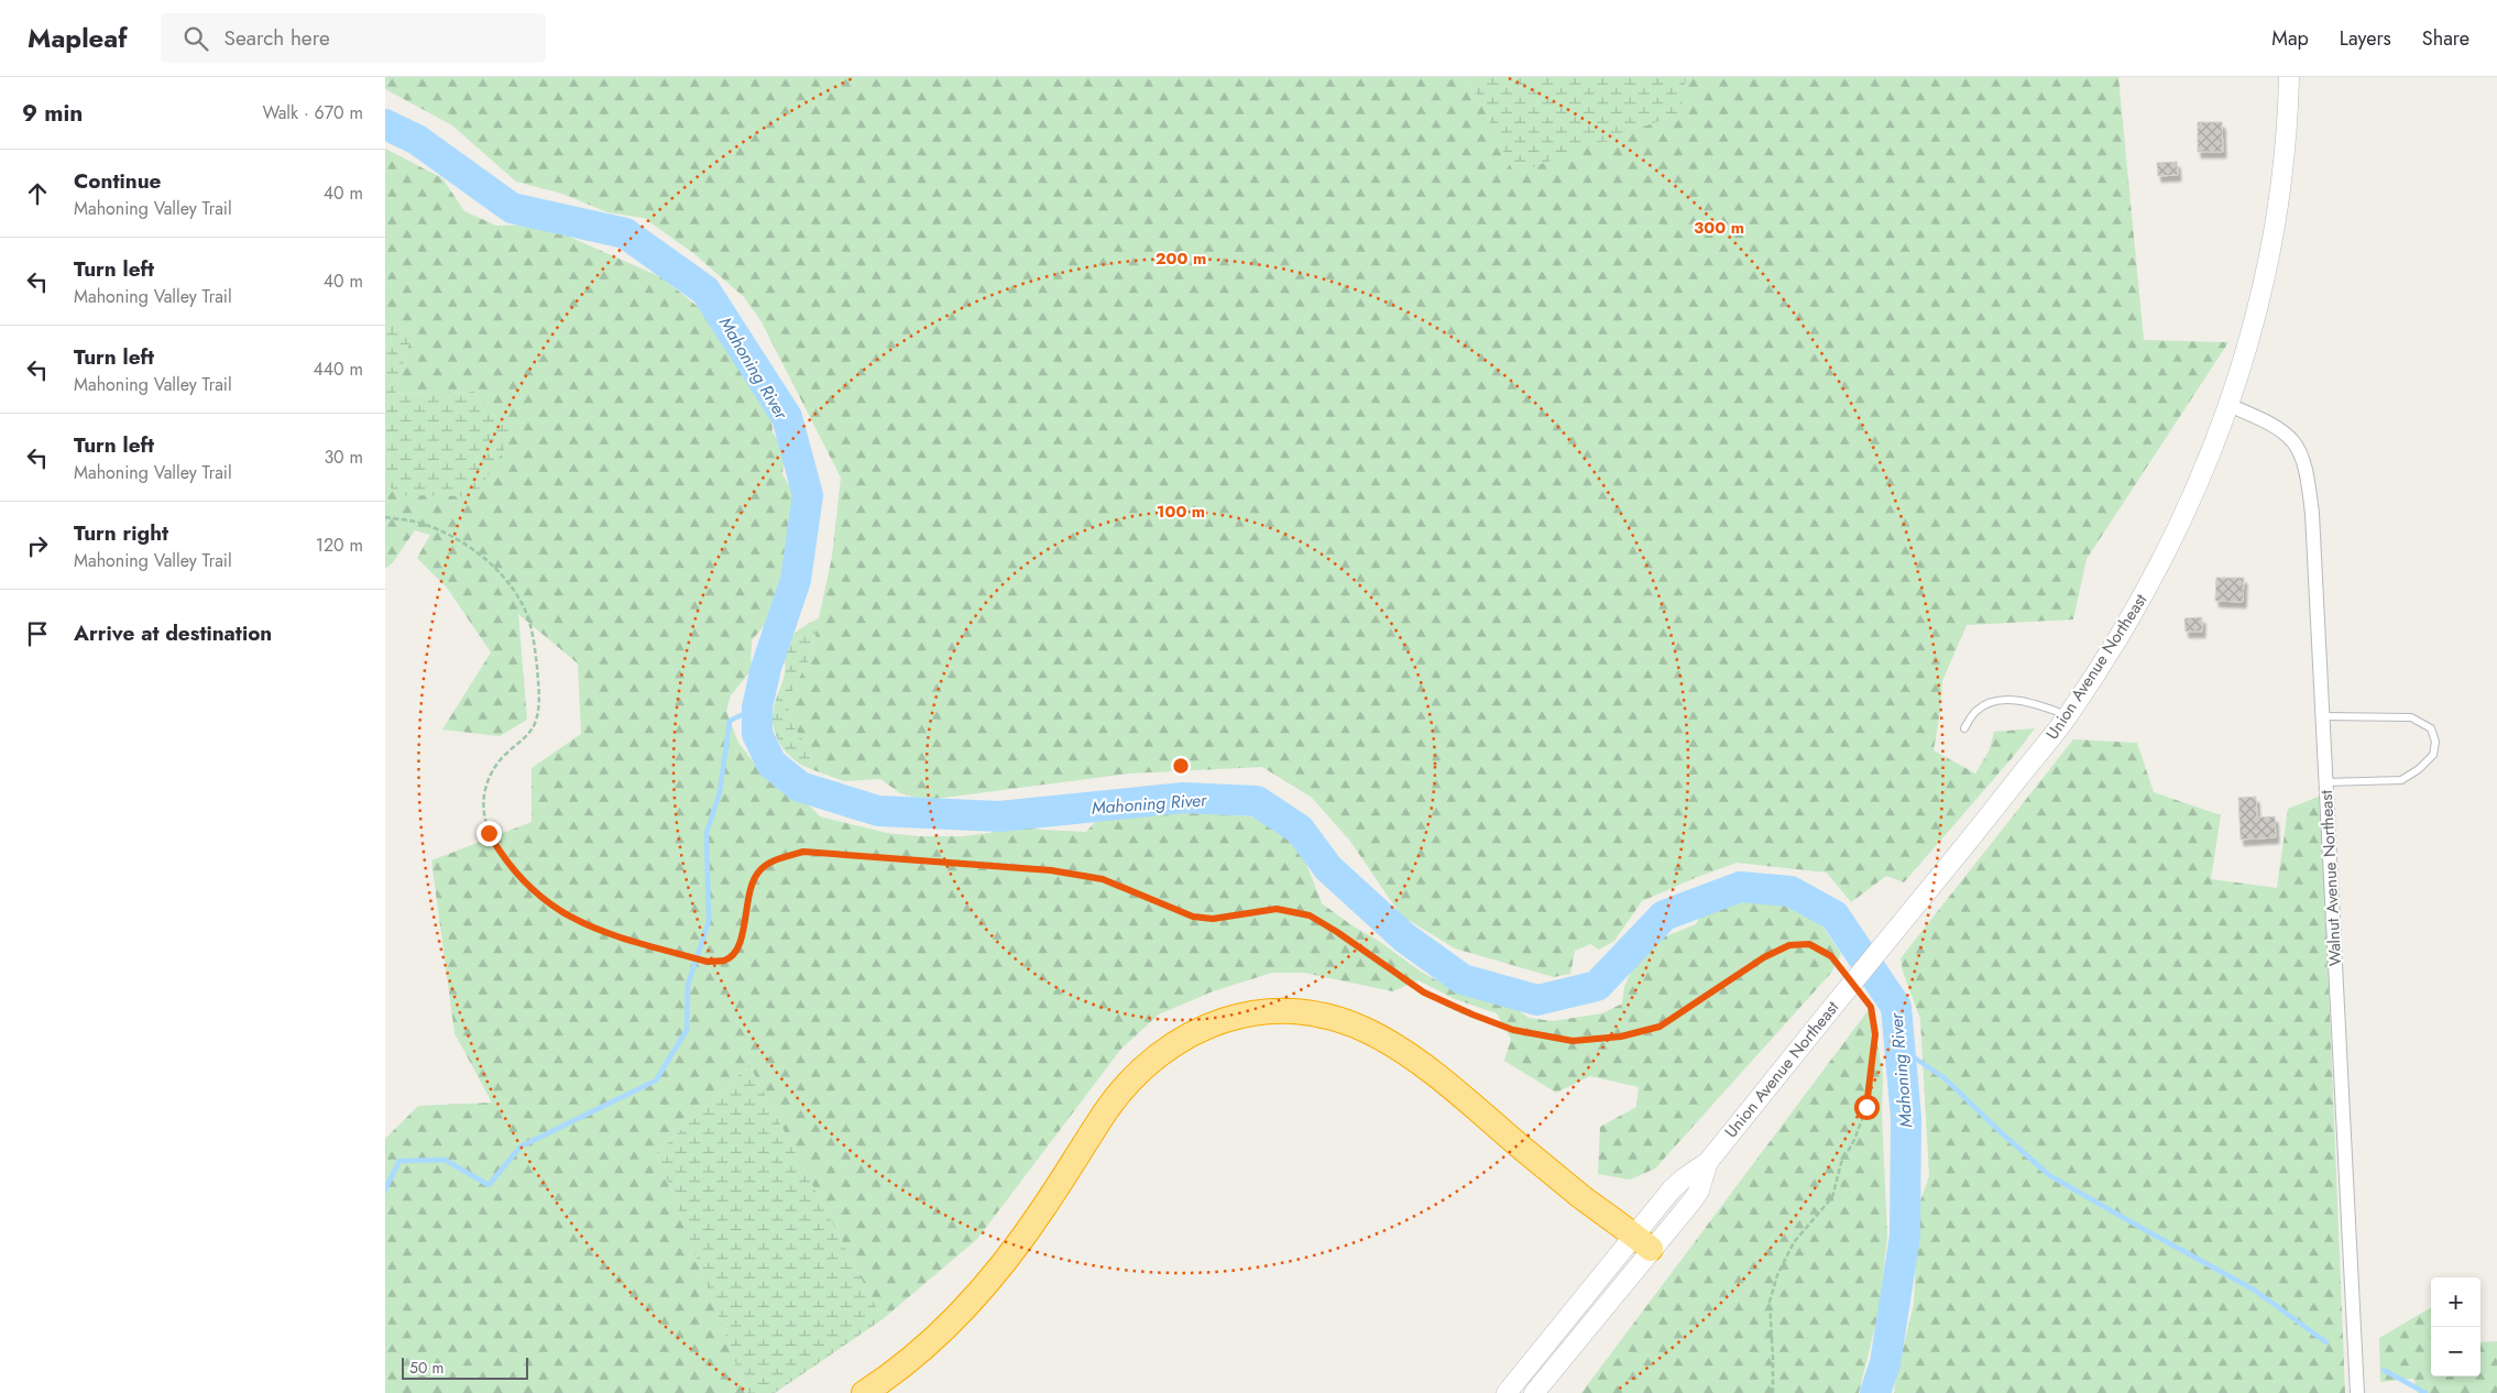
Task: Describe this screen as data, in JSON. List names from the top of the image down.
{
  "streets": {
    "main road": ["Union Avenue Northeast"],
    "street": ["Walnut Avenue Northeast"]
  },
  "crossings": [
    ["Union Avenue Northeast", "Walnut Avenue Northeast"]
  ],
  "water": ["Mahoning River"],
  "scale_bar": "50 m",
  "page": {
    "header": "Mapleaf",
    "search": "Search here",
    "nav": ["Map", "Layers", "Share"],
    "heading": ["9 min", "Walk · 670 m"],
    "list": [
      ["Continue", "Mahoning Valley Trail", "40 m"],
      ["Turn left", "Mahoning Valley Trail", "40 m"],
      ["Turn left", "Mahoning Valley Trail", "440 m"],
      ["Turn left", "Mahoning Valley Trail", "30 m"],
      ["Turn right", "Mahoning Valley Trail", "120 m"],
      "Arrive at destination"
    ],
    "map_buttons": ["+", "−"],
    "scale": "50 m"
  },
  "rings": ["300 m", "200 m", "100 m"]
}
